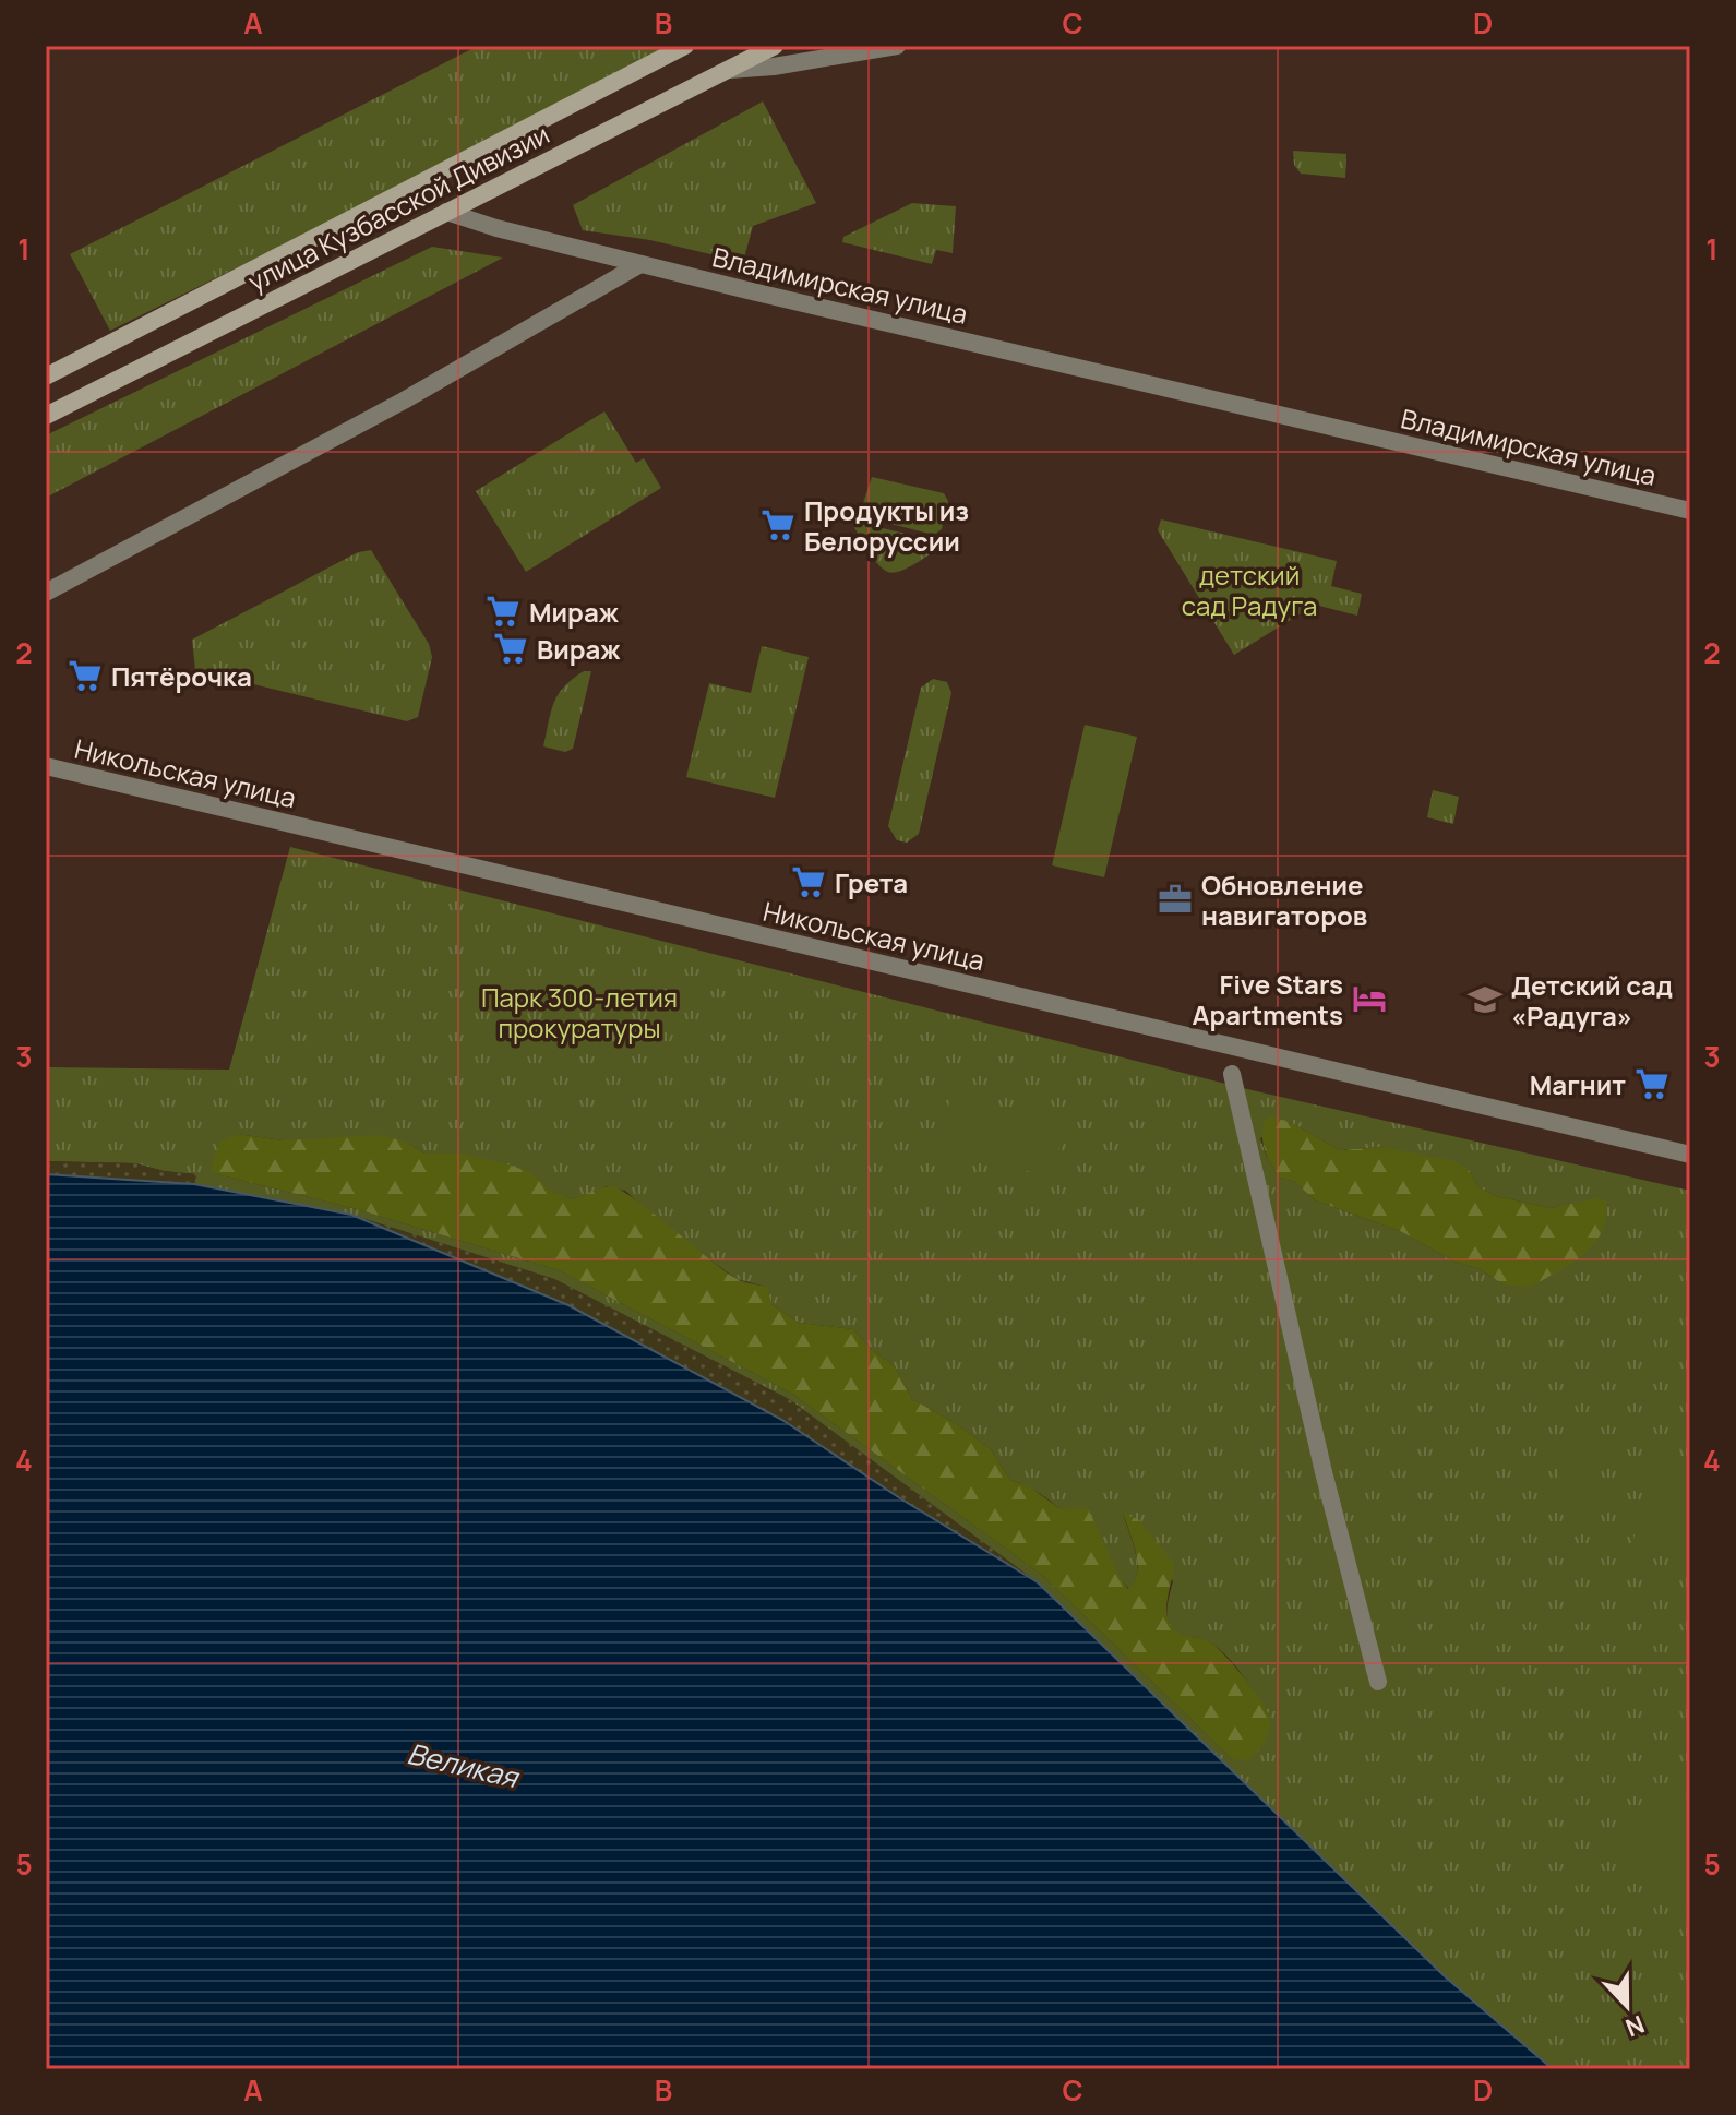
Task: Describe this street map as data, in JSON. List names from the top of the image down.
{
  "streets": {
    "street": ["улица Кузбасской Дивизии", "Владимирская улица", "Никольская улица"]
  },
  "crossings": [
    ["улица Кузбасской Дивизии", "Владимирская улица"]
  ],
  "water": ["Великая"],
  "parks": ["детский сад Радуга", "Парк 300-летия прокуратуры"],
  "places": {
    "supermarket": [
      "Продукты из Белоруссии",
      "Мираж",
      "Вираж",
      "Пятёрочка",
      "Грета",
      "Магнит"
    ],
    "office": ["Обновление навигаторов"],
    "hotel": ["Five Stars Apartments"],
    "school or university": ["Детский сад «Радуга»"]
  },
  "north": "bottom",
  "grid": {
    "columns": [
      "A",
      "B",
      "C",
      "D"
    ],
    "rows": [
      "1",
      "2",
      "3",
      "4",
      "5"
    ]
  }
}
